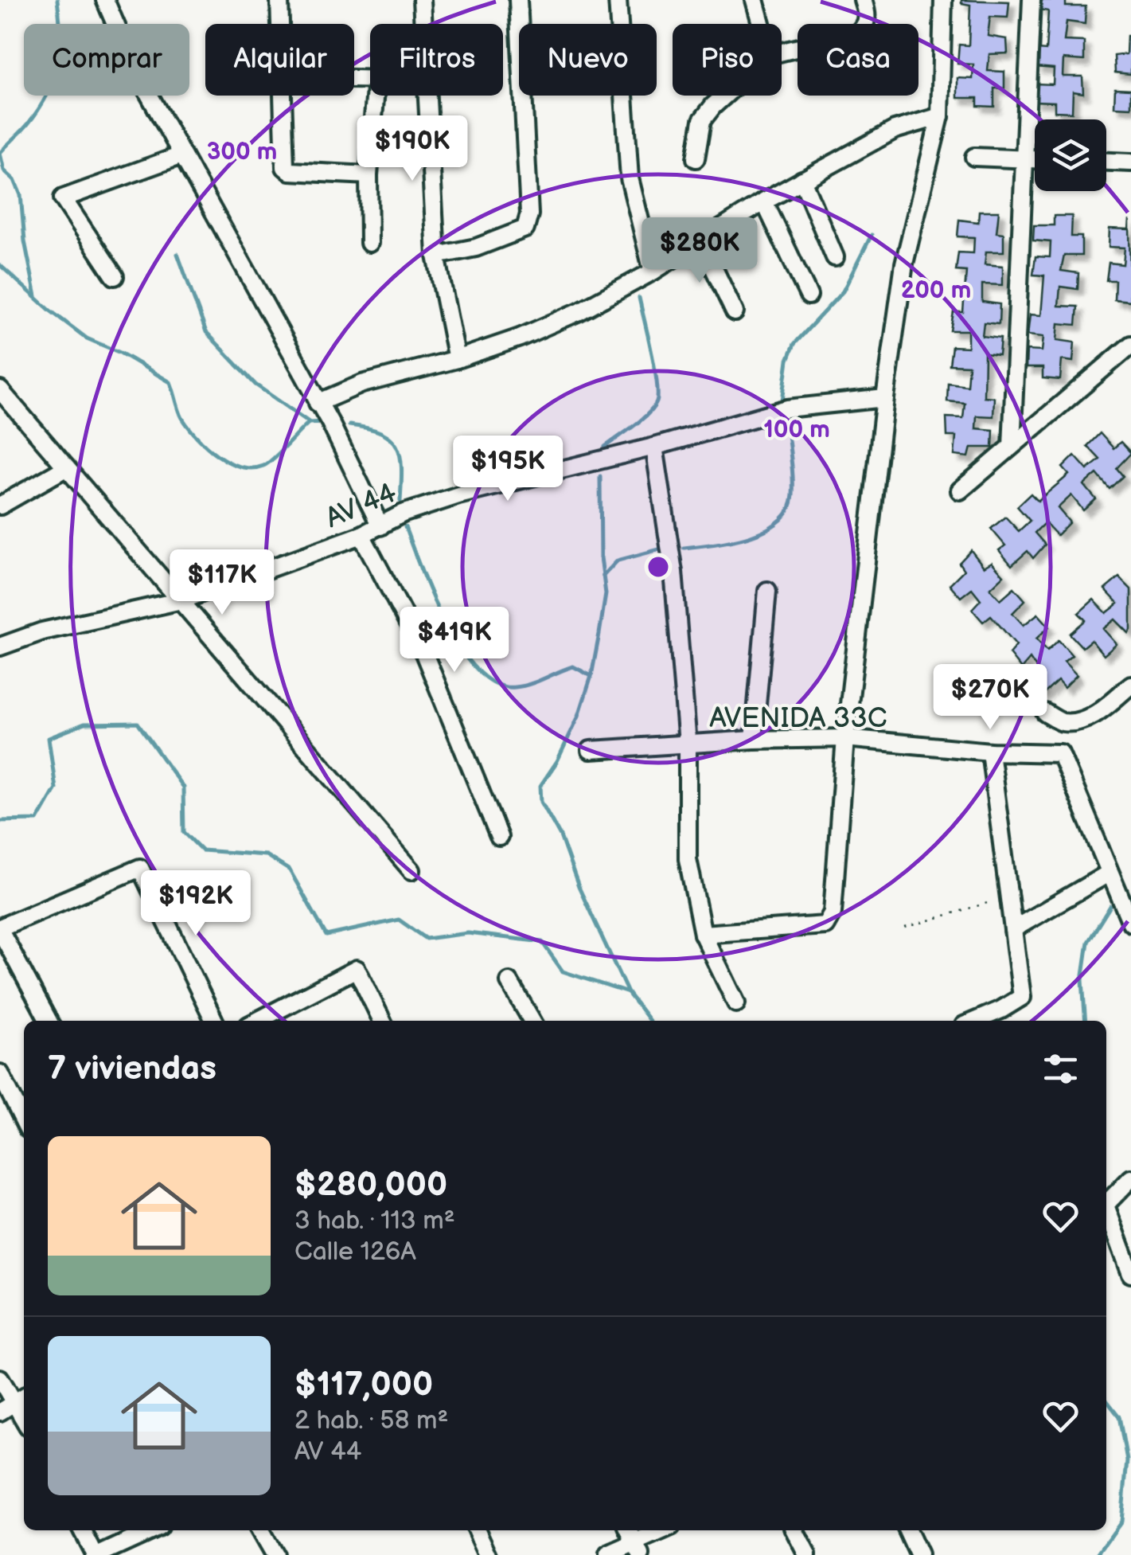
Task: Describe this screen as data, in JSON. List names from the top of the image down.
{
  "streets": {
    "street": ["AV 44", "AVENIDA 33C"]
  },
  "page": {
    "chip": [
      "Comprar",
      "Alquilar",
      "Filtros",
      "Nuevo",
      "Piso",
      "Casa"
    ],
    "price": [
      "$190K",
      "$280K",
      "$195K",
      "$117K",
      "$419K",
      "$270K",
      "$192K"
    ],
    "heading": "7 viviendas",
    "list": [
      {
        "name": "$280,000",
        "note": "3 hab. · 113 m² · Calle 126A"
      },
      {
        "name": "$117,000",
        "note": "2 hab. · 58 m² · AV 44"
      }
    ]
  },
  "rings": ["300 m", "200 m", "100 m"]
}
